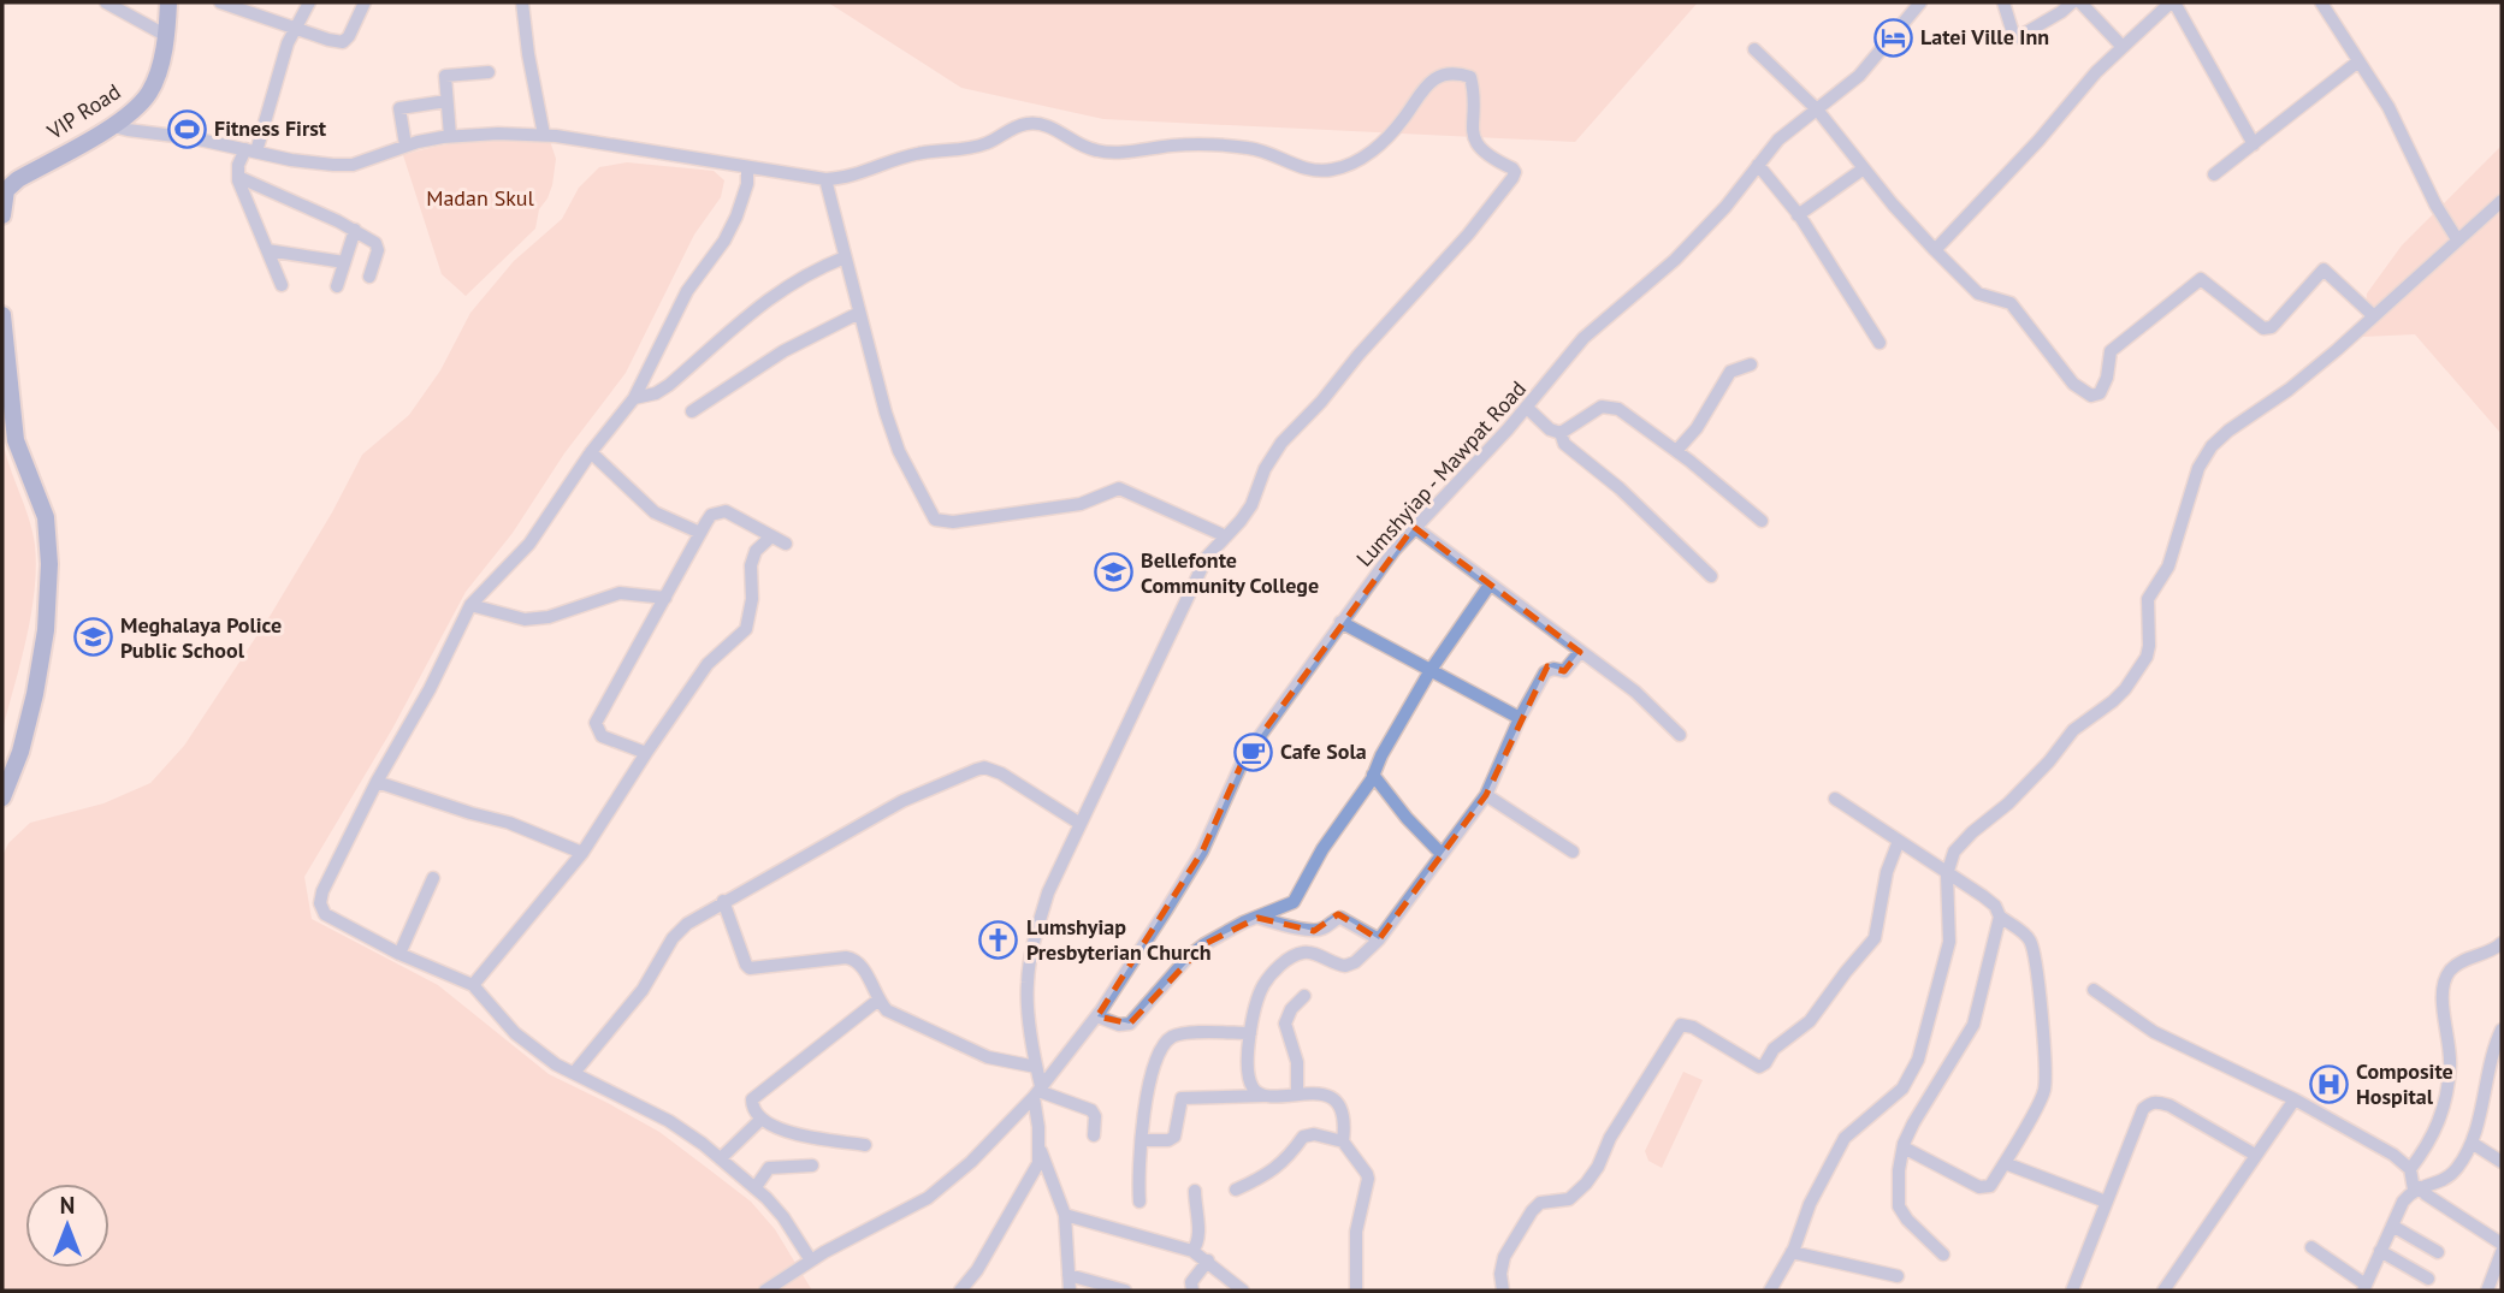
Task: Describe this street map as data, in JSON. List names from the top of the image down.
{
  "streets": {
    "street": ["VIP Road", "Lumshyiap - Mawpat Road"]
  },
  "parks": ["Madan Skul"],
  "places": {
    "hotel": ["Latei Ville Inn"],
    "sports": ["Fitness First"],
    "school or university": ["Bellefonte Community College", "Meghalaya Police Public School"],
    "cafe": ["Cafe Sola"],
    "church": ["Lumshyiap Presbyterian Church"],
    "hospital": ["Composite Hospital"]
  },
  "north": "top"
}
